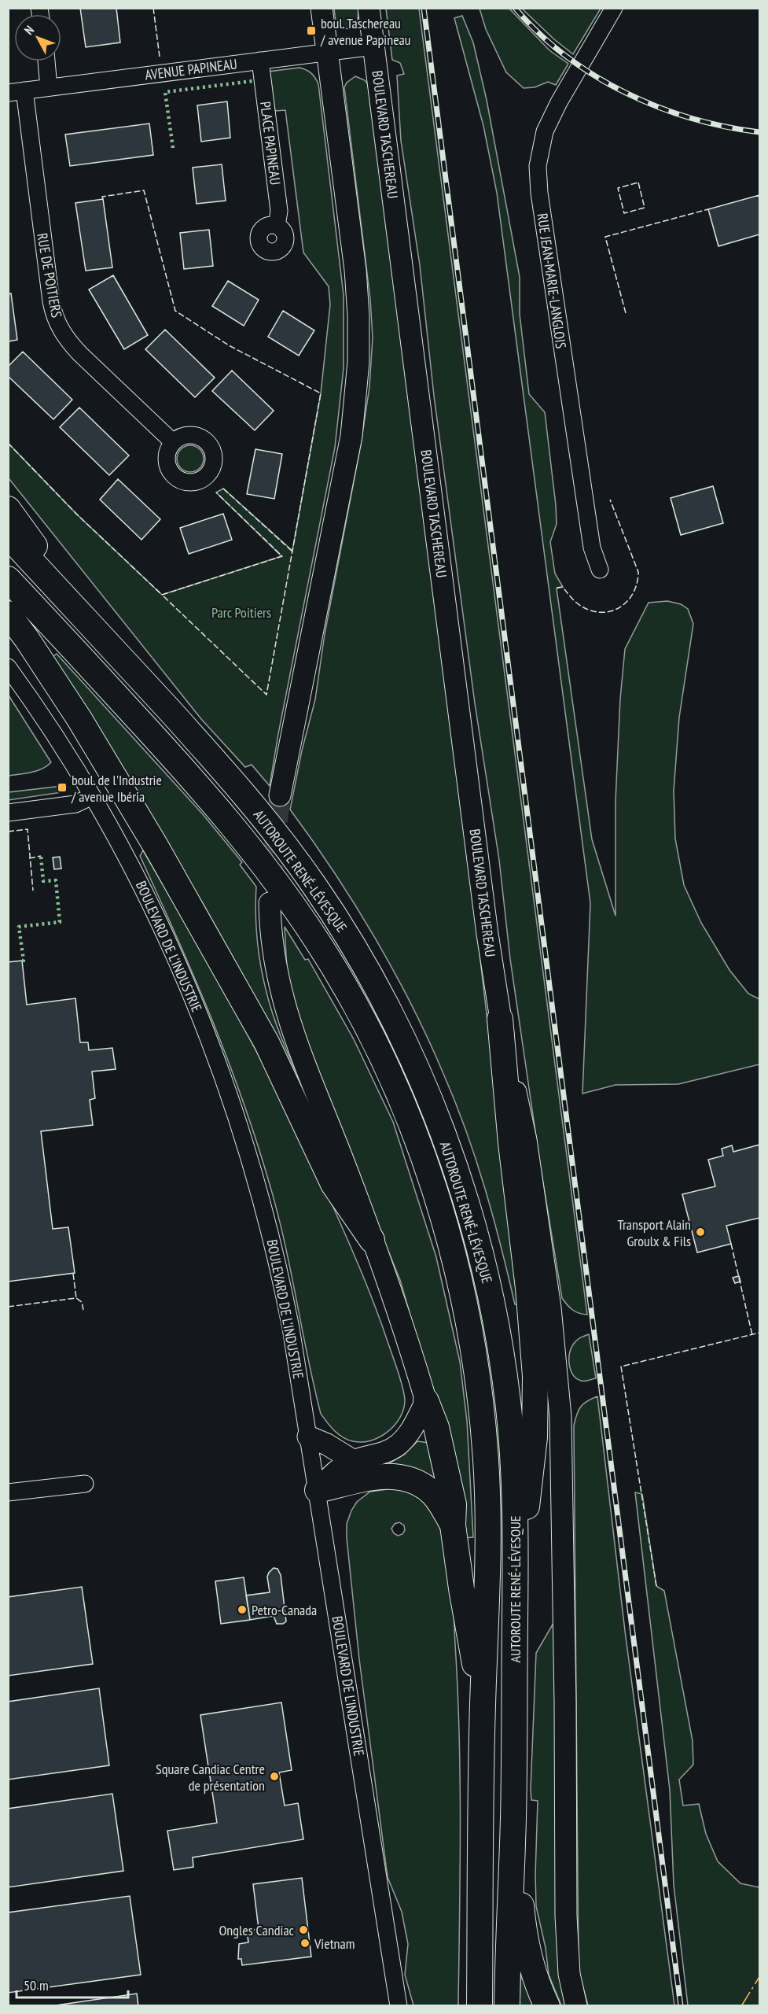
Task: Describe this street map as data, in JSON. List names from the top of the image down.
{
  "streets": {
    "highway": ["AUTOROUTE RENÉ-LÉVESQUE"],
    "main road": ["BOULEVARD TASCHEREAU"],
    "street": [
      "AVENUE PAPINEAU",
      "PLACE PAPINEAU",
      "RUE DE POITIERS",
      "RUE JEAN-MARIE-LANGLOIS",
      "BOULEVARD DE L'INDUSTRIE"
    ]
  },
  "crossings": [
    ["AVENUE PAPINEAU", "BOULEVARD TASCHEREAU"],
    ["AVENUE PAPINEAU", "PLACE PAPINEAU"],
    ["AVENUE PAPINEAU", "RUE DE POITIERS"]
  ],
  "parks": ["Parc Poitiers"],
  "places": {
    "transit": ["boul. Taschereau / avenue Papineau", "boul. de l'Industrie / avenue Ibéria"],
    "other": [
      "Transport Alain Groulx & Fils",
      "Petro-Canada",
      "Square Candiac Centre de présentation",
      "Ongles Candiac",
      "Vietnam"
    ]
  },
  "scale_bar": "50 m",
  "north": "top left"
}
